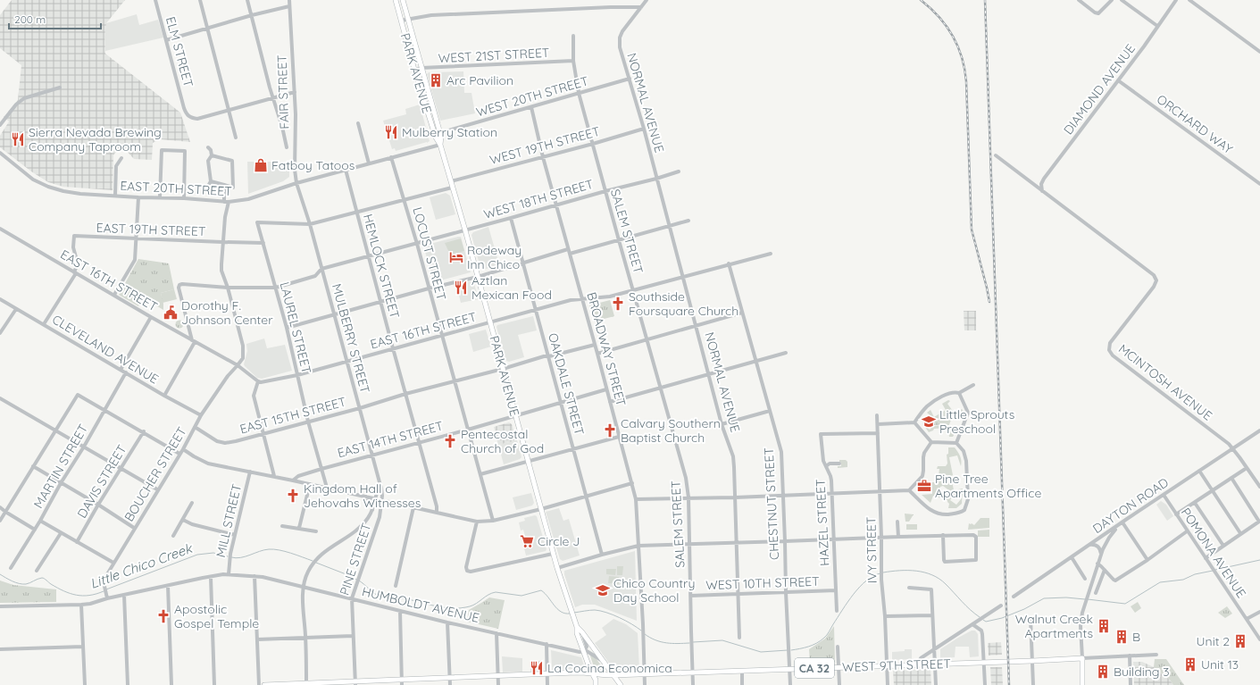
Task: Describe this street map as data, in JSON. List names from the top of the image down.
{
  "streets": {
    "main road": ["PARK AVENUE", "WEST 9TH STREET", "CA 32"],
    "street": [
      "ELM STREET",
      "WEST 21ST STREET",
      "DIAMOND AVENUE",
      "FAIR STREET",
      "WEST 20TH STREET",
      "NORMAL AVENUE",
      "ORCHARD WAY",
      "WEST 19TH STREET",
      "EAST 20TH STREET",
      "WEST 18TH STREET",
      "EAST 19TH STREET",
      "SALEM STREET",
      "LOCUST STREET",
      "HEMLOCK STREET",
      "EAST 16TH STREET",
      "LAUREL STREET",
      "MULBERRY STREET",
      "CLEVELAND AVENUE",
      "BROADWAY STREET",
      "MCINTOSH AVENUE",
      "OAKDALE STREET",
      "EAST 15TH STREET",
      "EAST 14TH STREET",
      "MARTIN STREET",
      "BOUCHER STREET",
      "DAVIS STREET",
      "CHESTNUT STREET",
      "DAYTON ROAD",
      "MILL STREET",
      "HAZEL STREET",
      "IVY STREET",
      "POMONA AVENUE",
      "PINE STREET",
      "WEST 10TH STREET",
      "HUMBOLDT AVENUE"
    ]
  },
  "crossings": [
    ["WEST 21ST STREET", "PARK AVENUE"],
    ["WEST 21ST STREET", "SALEM STREET"],
    ["PARK AVENUE", "WEST 20TH STREET"],
    ["PARK AVENUE", "WEST 19TH STREET"],
    ["PARK AVENUE", "EAST 20TH STREET"],
    ["PARK AVENUE", "WEST 18TH STREET"],
    ["PARK AVENUE", "EAST 16TH STREET"],
    ["PARK AVENUE", "EAST 15TH STREET"],
    ["PARK AVENUE", "EAST 14TH STREET"],
    ["PARK AVENUE", "HUMBOLDT AVENUE"],
    ["PARK AVENUE", "WEST 9TH STREET"],
    ["PARK AVENUE", "CA 32"],
    ["DIAMOND AVENUE", "ORCHARD WAY"],
    ["DIAMOND AVENUE", "MCINTOSH AVENUE"],
    ["FAIR STREET", "EAST 20TH STREET"],
    ["FAIR STREET", "MULBERRY STREET"],
    ["WEST 20TH STREET", "NORMAL AVENUE"],
    ["WEST 20TH STREET", "SALEM STREET"],
    ["WEST 20TH STREET", "BROADWAY STREET"],
    ["NORMAL AVENUE", "WEST 19TH STREET"],
    ["NORMAL AVENUE", "WEST 18TH STREET"],
    ["NORMAL AVENUE", "EAST 16TH STREET"],
    ["NORMAL AVENUE", "WEST 10TH STREET"],
    ["WEST 19TH STREET", "SALEM STREET"],
    ["WEST 19TH STREET", "BROADWAY STREET"],
    ["EAST 20TH STREET", "LOCUST STREET"],
    ["EAST 20TH STREET", "HEMLOCK STREET"],
    ["EAST 20TH STREET", "MULBERRY STREET"],
    ["WEST 18TH STREET", "SALEM STREET"],
    ["WEST 18TH STREET", "LOCUST STREET"],
    ["WEST 18TH STREET", "HEMLOCK STREET"],
    ["WEST 18TH STREET", "EAST 16TH STREET"],
    ["WEST 18TH STREET", "LAUREL STREET"],
    ["WEST 18TH STREET", "MULBERRY STREET"],
    ["WEST 18TH STREET", "BROADWAY STREET"],
    ["WEST 18TH STREET", "OAKDALE STREET"],
    ["EAST 19TH STREET", "EAST 16TH STREET"],
    ["EAST 19TH STREET", "LAUREL STREET"],
    ["SALEM STREET", "EAST 16TH STREET"],
    ["SALEM STREET", "WEST 10TH STREET"],
    ["SALEM STREET", "WEST 9TH STREET"],
    ["LOCUST STREET", "EAST 16TH STREET"],
    ["LOCUST STREET", "EAST 15TH STREET"],
    ["LOCUST STREET", "EAST 14TH STREET"],
    ["HEMLOCK STREET", "EAST 16TH STREET"],
    ["HEMLOCK STREET", "EAST 15TH STREET"],
    ["HEMLOCK STREET", "EAST 14TH STREET"],
    ["EAST 16TH STREET", "LAUREL STREET"],
    ["EAST 16TH STREET", "MULBERRY STREET"],
    ["EAST 16TH STREET", "BROADWAY STREET"],
    ["EAST 16TH STREET", "OAKDALE STREET"],
    ["EAST 16TH STREET", "BOUCHER STREET"],
    ["EAST 16TH STREET", "CHESTNUT STREET"],
    ["LAUREL STREET", "MULBERRY STREET"],
    ["LAUREL STREET", "EAST 15TH STREET"],
    ["LAUREL STREET", "EAST 14TH STREET"],
    ["MULBERRY STREET", "EAST 15TH STREET"],
    ["MULBERRY STREET", "EAST 14TH STREET"],
    ["MULBERRY STREET", "PINE STREET"],
    ["MULBERRY STREET", "HUMBOLDT AVENUE"],
    ["CLEVELAND AVENUE", "MARTIN STREET"],
    ["CLEVELAND AVENUE", "BOUCHER STREET"],
    ["BROADWAY STREET", "EAST 15TH STREET"],
    ["BROADWAY STREET", "EAST 14TH STREET"],
    ["BROADWAY STREET", "WEST 9TH STREET"],
    ["MCINTOSH AVENUE", "DAYTON ROAD"],
    ["OAKDALE STREET", "EAST 15TH STREET"],
    ["OAKDALE STREET", "EAST 14TH STREET"],
    ["EAST 15TH STREET", "BOUCHER STREET"],
    ["BOUCHER STREET", "HUMBOLDT AVENUE"],
    ["CHESTNUT STREET", "WEST 10TH STREET"],
    ["CHESTNUT STREET", "WEST 9TH STREET"],
    ["DAYTON ROAD", "POMONA AVENUE"],
    ["MILL STREET", "HUMBOLDT AVENUE"],
    ["HAZEL STREET", "IVY STREET"],
    ["HAZEL STREET", "WEST 10TH STREET"],
    ["IVY STREET", "WEST 9TH STREET"],
    ["PINE STREET", "HUMBOLDT AVENUE"],
    ["PINE STREET", "CA 32"],
    ["WEST 9TH STREET", "CA 32"]
  ],
  "water": ["Little Chico Creek"],
  "places": {
    "building": [
      "Arc Pavilion",
      "Walnut Creek Apartments",
      "B",
      "Unit 2",
      "Unit 13",
      "Building 3"
    ],
    "restaurant": [
      "Mulberry Station",
      "Sierra Nevada Brewing Company Taproom",
      "Aztlan Mexican Food",
      "La Cocina Economica"
    ],
    "shop": ["Fatboy Tatoos"],
    "hotel": ["Rodeway Inn Chico"],
    "church": [
      "Southside Foursquare Church",
      "Calvary Southern Baptist Church",
      "Pentecostal Church of God",
      "Kingdom Hall of Jehovahs Witnesses",
      "Apostolic Gospel Temple"
    ],
    "public building": ["Dorothy F. Johnson Center"],
    "school or university": ["Little Sprouts Preschool", "Chico Country Day School"],
    "office": ["Pine Tree Apartments Office"],
    "supermarket": ["Circle J"]
  },
  "scale_bar": "200 m"
}
